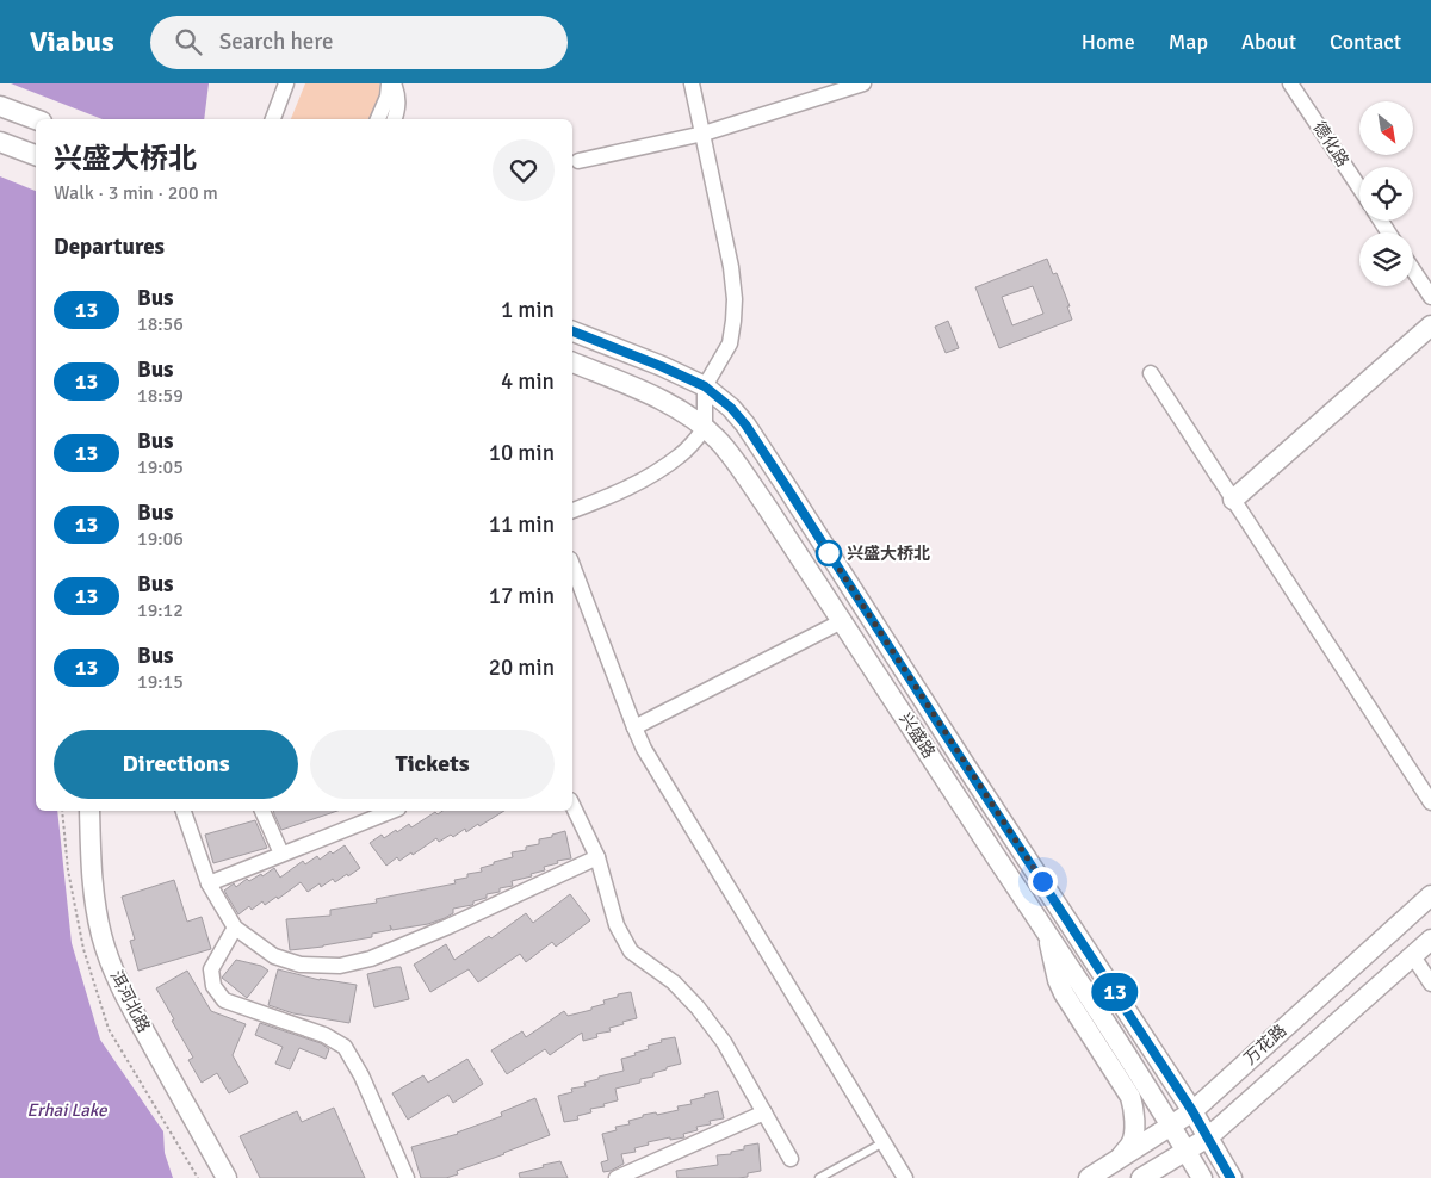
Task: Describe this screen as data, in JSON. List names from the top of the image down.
{
  "streets": {
    "street": [
      "德化路",
      "兴盛路",
      "洱河北路",
      "万花路"
    ]
  },
  "crossings": [
    ["兴盛路", "万花路"]
  ],
  "water": ["Erhai Lake"],
  "places": ["兴盛大桥北"],
  "lines": ["bus line 13"],
  "north": "bottom right",
  "page": {
    "header": "Viabus",
    "search": "Search here",
    "nav": [
      "Home",
      "Map",
      "About",
      "Contact"
    ],
    "on_map": "13",
    "heading": [
      ["兴盛大桥北", "Walk · 3 min · 200 m"],
      "Departures"
    ],
    "list": [
      {
        "mark": "13",
        "name": "Bus",
        "note": "18:56",
        "value": "1 min"
      },
      {
        "mark": "13",
        "name": "Bus",
        "note": "18:59",
        "value": "4 min"
      },
      {
        "mark": "13",
        "name": "Bus",
        "note": "19:05",
        "value": "10 min"
      },
      {
        "mark": "13",
        "name": "Bus",
        "note": "19:06",
        "value": "11 min"
      },
      {
        "mark": "13",
        "name": "Bus",
        "note": "19:12",
        "value": "17 min"
      },
      {
        "mark": "13",
        "name": "Bus",
        "note": "19:15",
        "value": "20 min"
      }
    ],
    "buttons": ["Directions", "Tickets"]
  }
}
